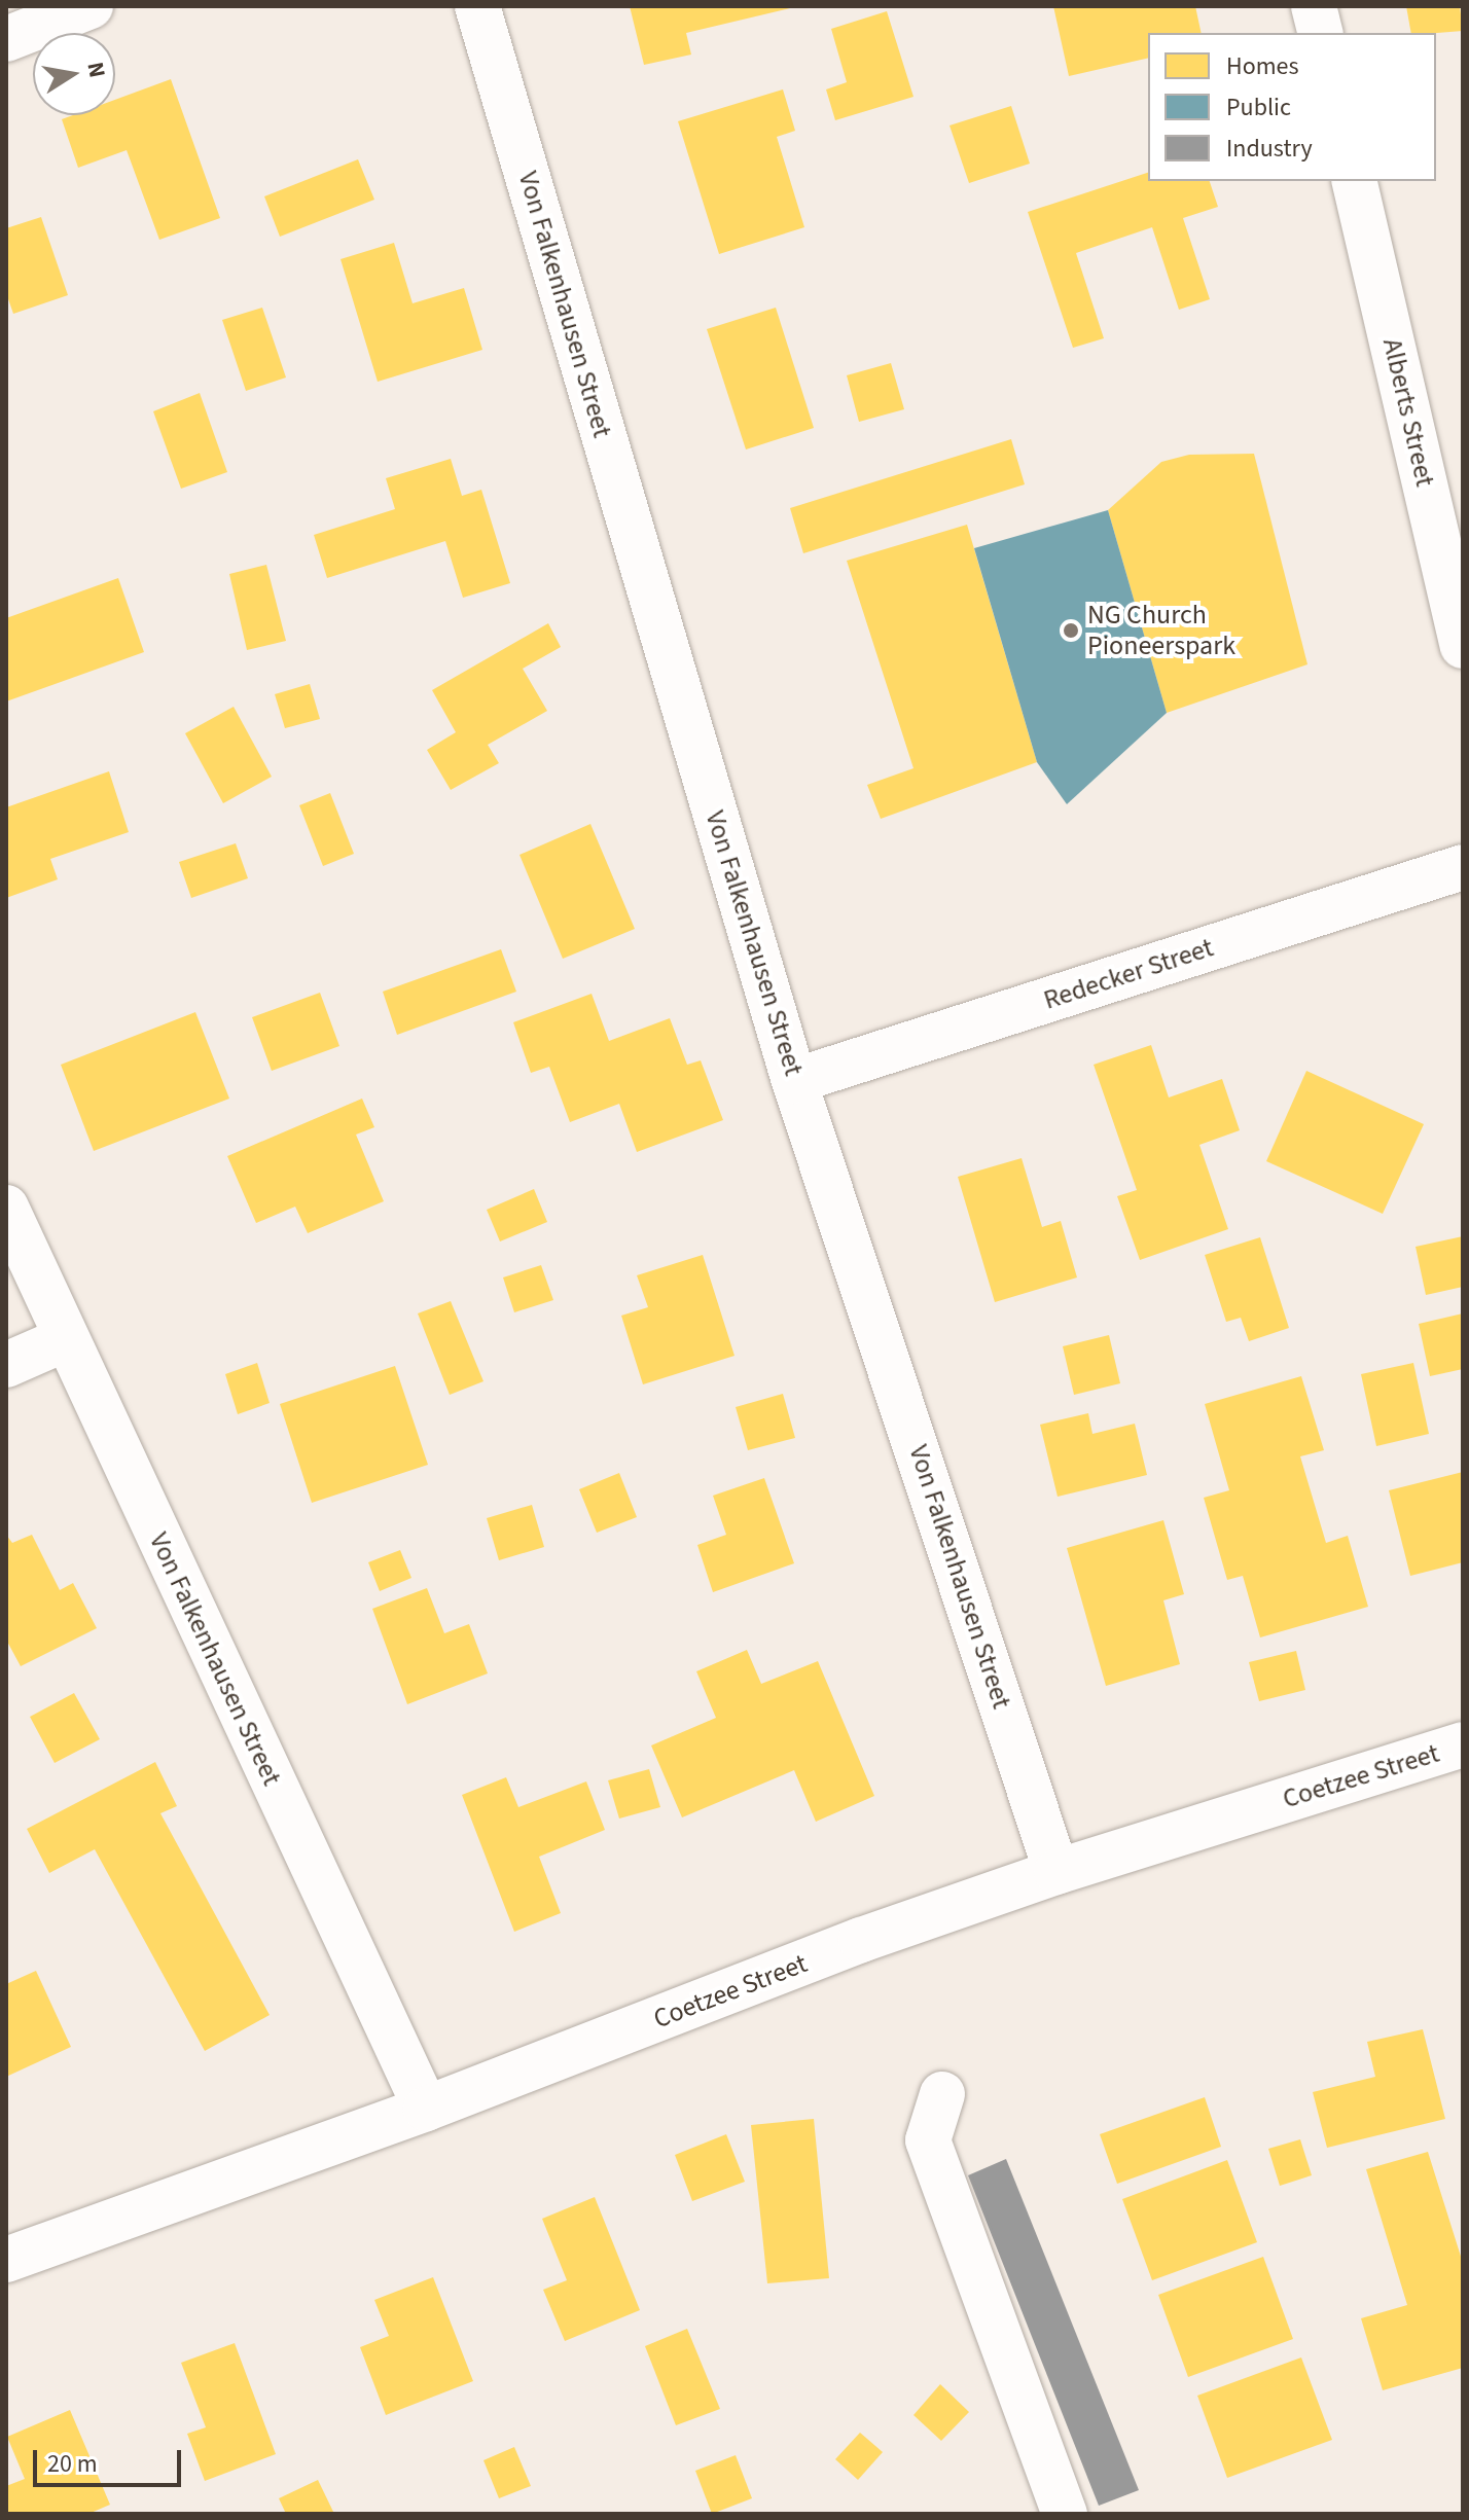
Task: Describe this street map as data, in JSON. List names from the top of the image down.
{
  "streets": {
    "street": [
      "Von Falkenhausen Street",
      "Alberts Street",
      "Redecker Street",
      "Coetzee Street"
    ]
  },
  "crossings": [
    ["Von Falkenhausen Street", "Redecker Street"],
    ["Von Falkenhausen Street", "Coetzee Street"]
  ],
  "places": ["NG Church Pioneerspark"],
  "legend": ["Homes", "Public", "Industry"],
  "scale_bar": "20 m",
  "north": "right"
}
